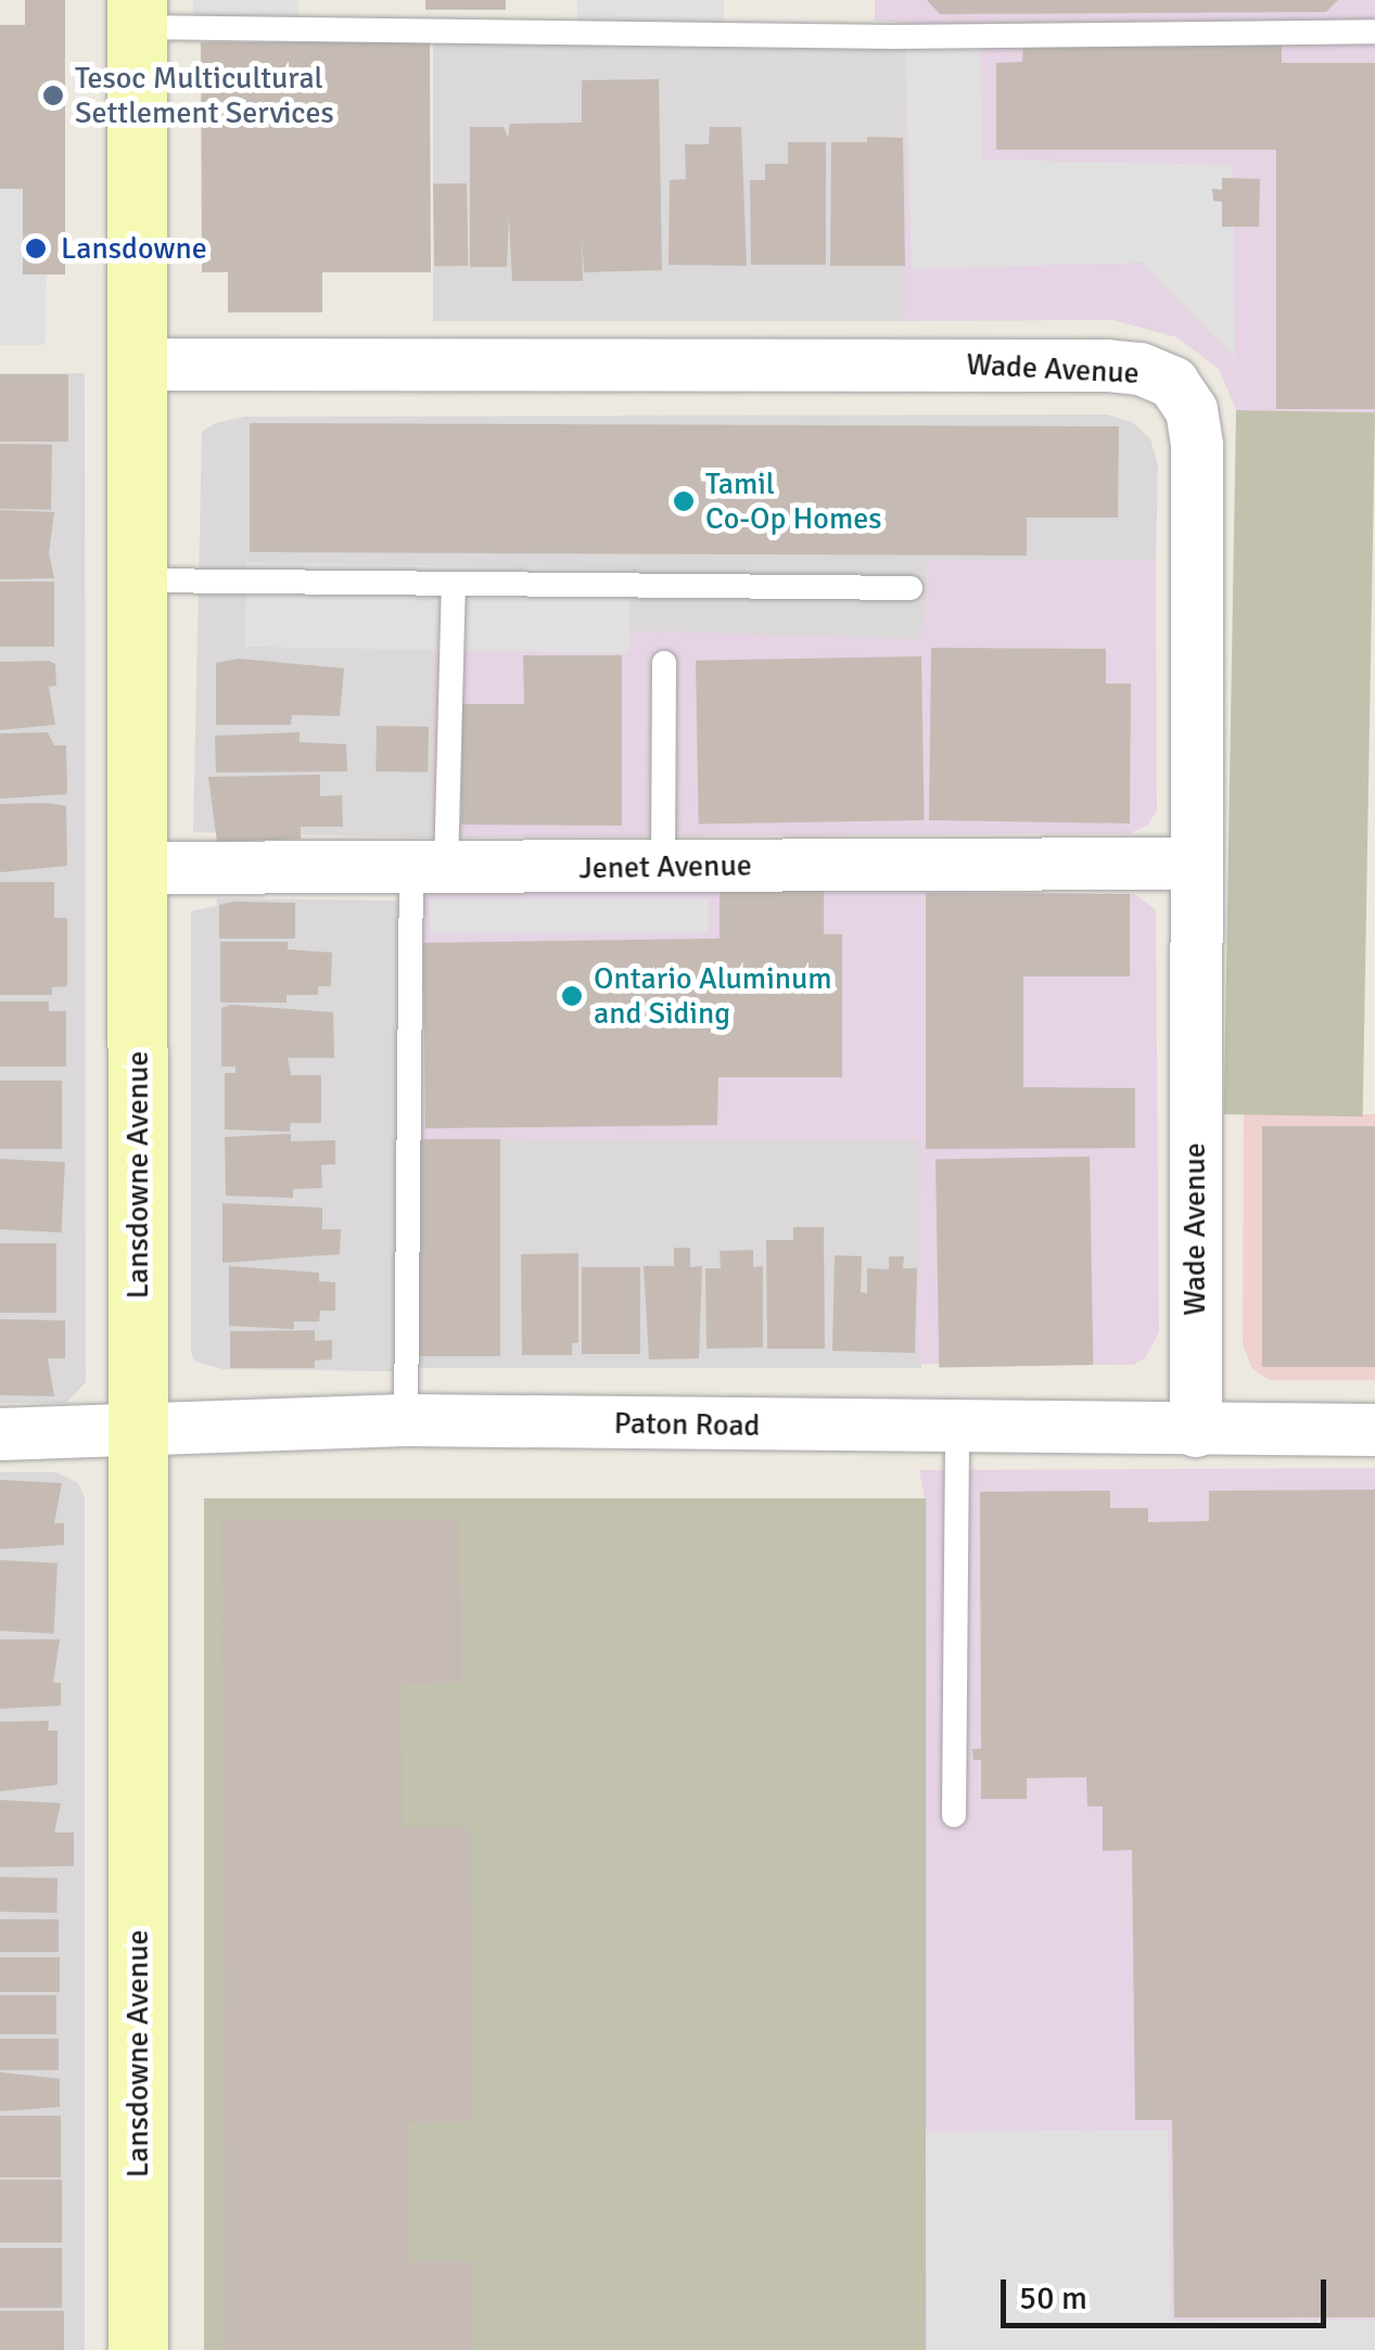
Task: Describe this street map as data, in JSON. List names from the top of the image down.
{
  "streets": {
    "street": [
      "Wade Avenue",
      "Jenet Avenue",
      "Lansdowne Avenue",
      "Paton Road"
    ]
  },
  "crossings": [
    ["Wade Avenue", "Jenet Avenue"],
    ["Wade Avenue", "Lansdowne Avenue"],
    ["Wade Avenue", "Paton Road"],
    ["Jenet Avenue", "Lansdowne Avenue"],
    ["Lansdowne Avenue", "Paton Road"]
  ],
  "places": [
    "Tesoc Multicultural Settlement Services",
    "Lansdowne",
    "Tamil Co-Op Homes",
    "Ontario Aluminum and Siding"
  ],
  "scale_bar": "50 m"
}
